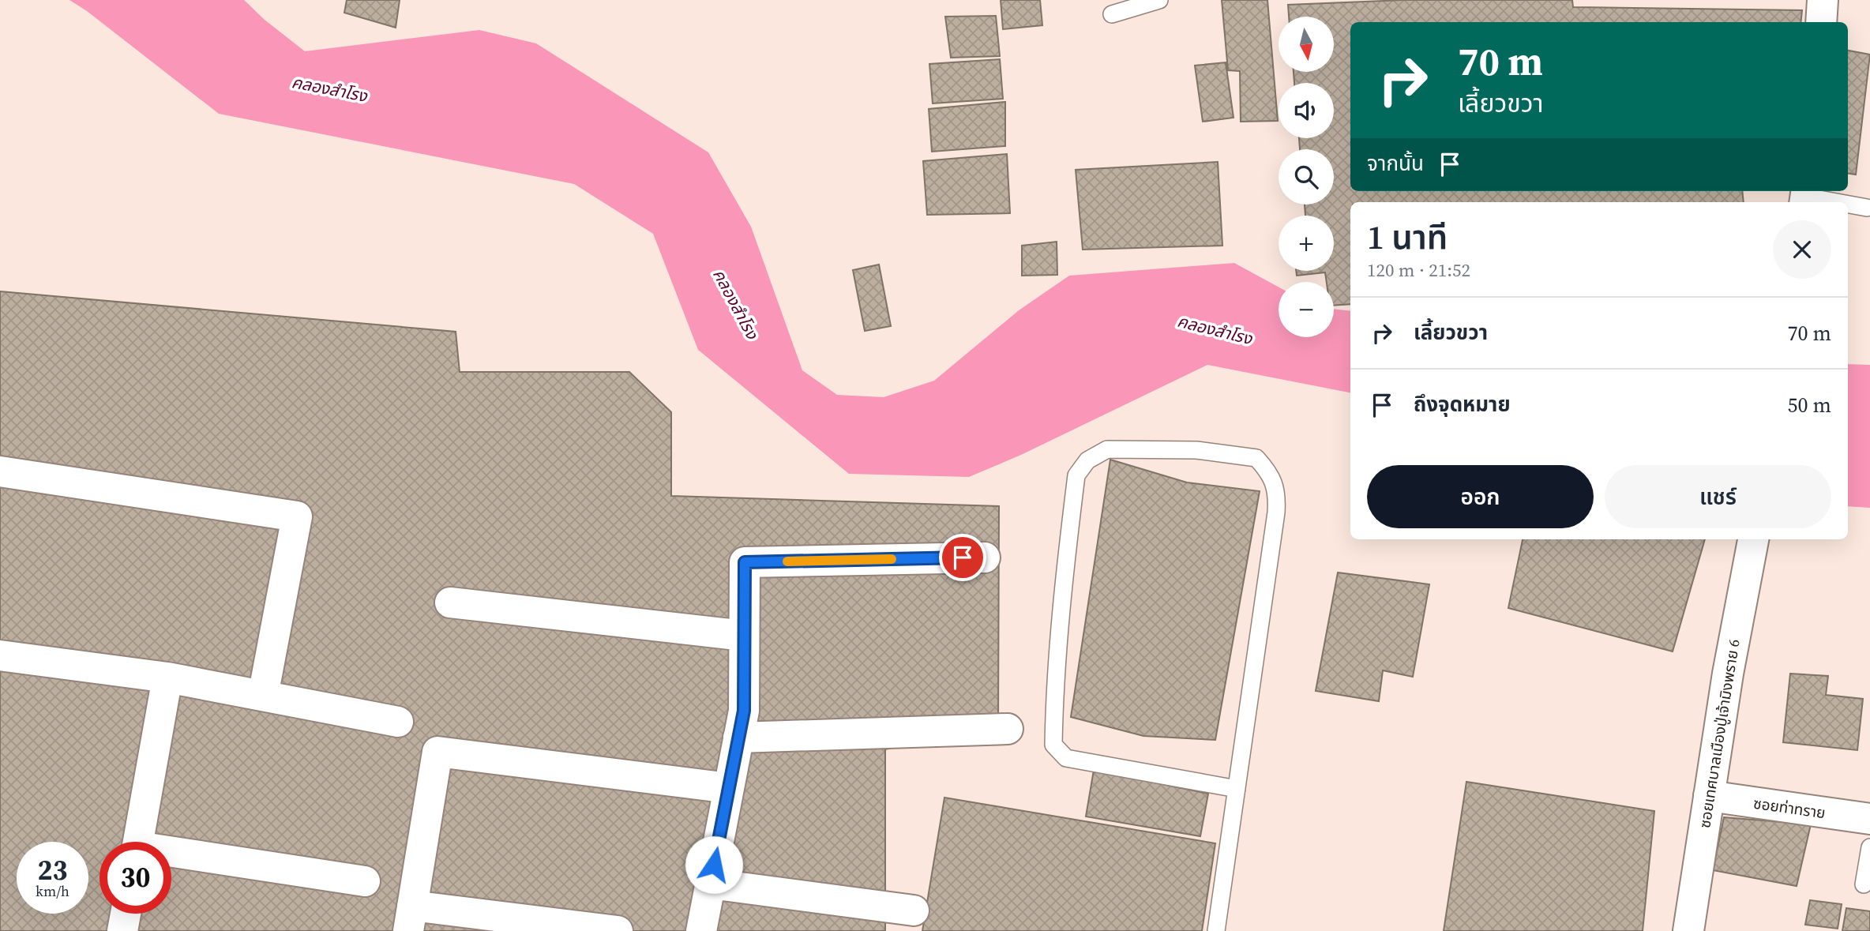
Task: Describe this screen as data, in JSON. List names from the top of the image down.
{
  "streets": {
    "street": ["ซอยเทศบาลเมืองปู่เจ้ามิงพราย 6", "ซอยท่าทราย"]
  },
  "crossings": [
    ["ซอยเทศบาลเมืองปู่เจ้ามิงพราย 6", "ซอยท่าทราย"]
  ],
  "water": ["คลองสำโรง"],
  "north": "bottom",
  "page": {
    "map_buttons": ["+", "−"],
    "turn": ["70 m", "เลี้ยวขวา"],
    "then": "จากนั้น",
    "heading": ["1 นาที", "120 m · 21:52"],
    "list": [
      {
        "name": "เลี้ยวขวา",
        "value": "70 m"
      },
      {
        "name": "ถึงจุดหมาย",
        "value": "50 m"
      }
    ],
    "buttons": ["ออก", "แชร์"],
    "speed": "23 km/h",
    "limit": "30"
  }
}
